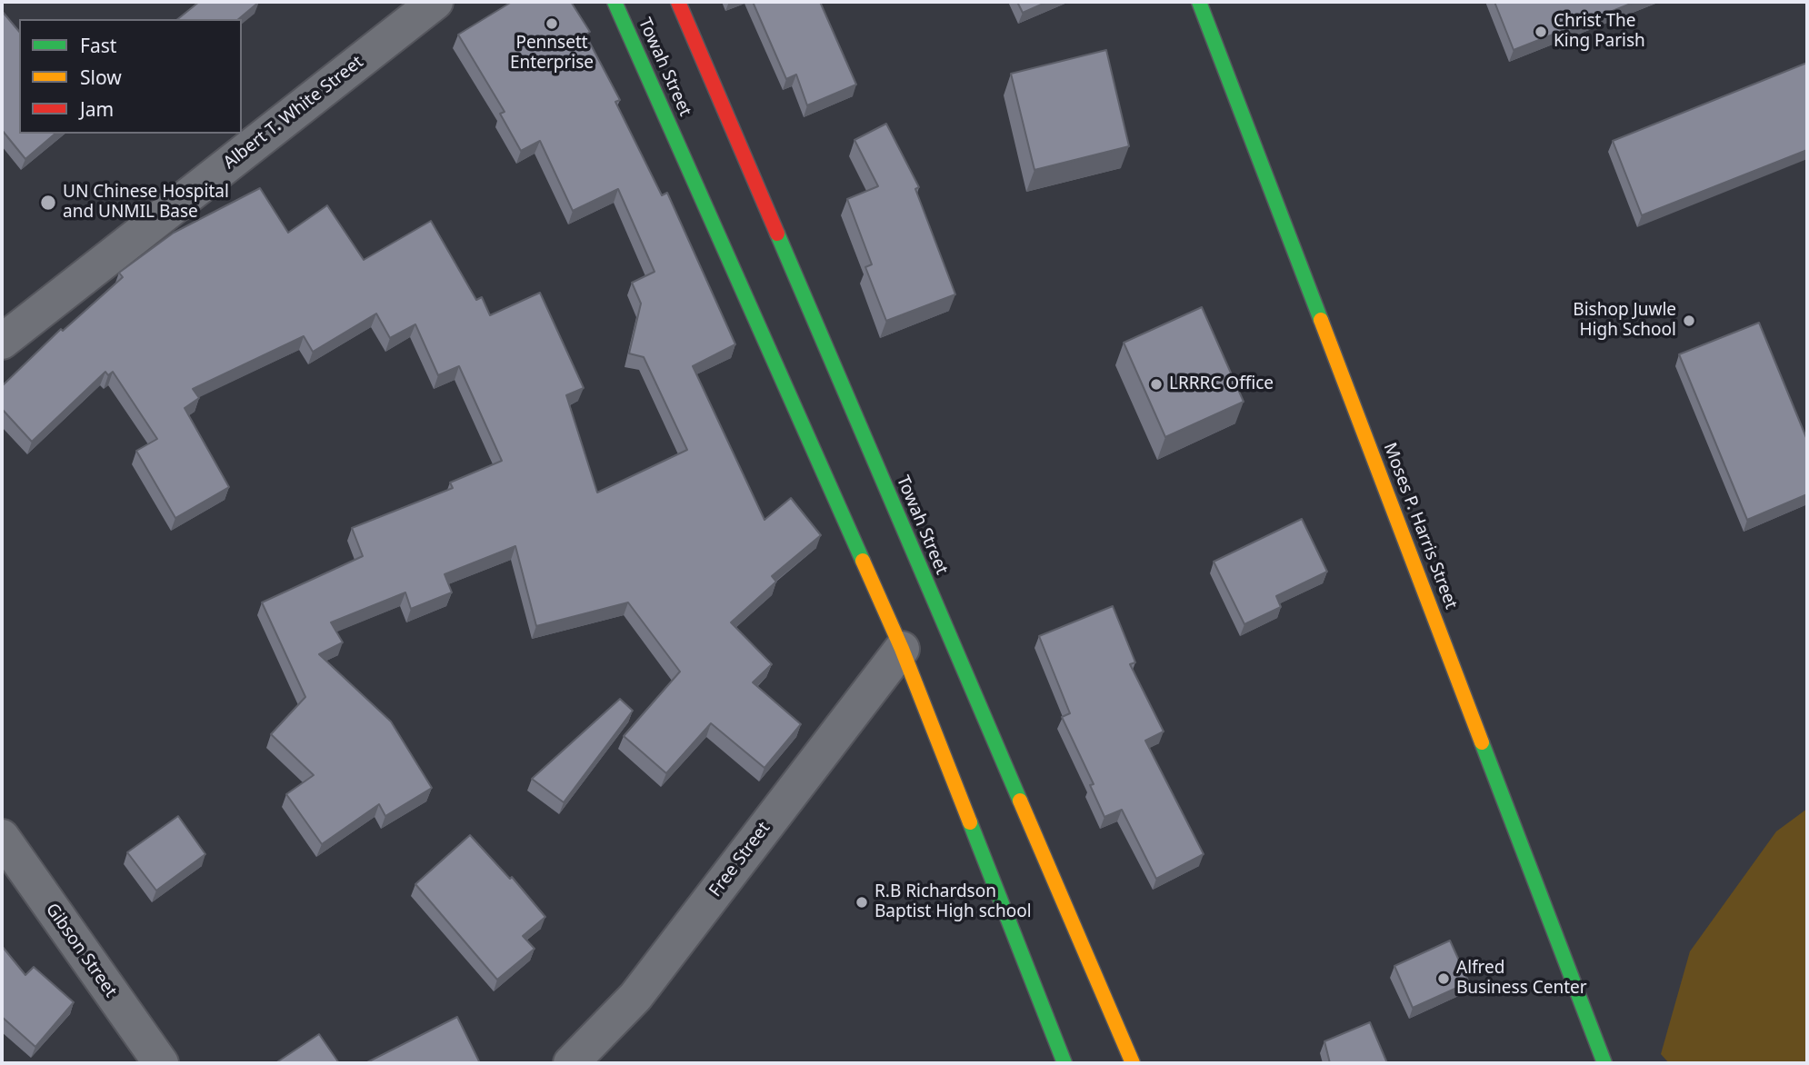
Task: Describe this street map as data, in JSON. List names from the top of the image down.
{
  "streets": {
    "main road": ["Towah Street", "Moses P. Harris Street"],
    "street": ["Albert T. White Street", "Free Street", "Gibson Street"]
  },
  "crossings": [
    ["Towah Street", "Free Street"]
  ],
  "places": [
    "Pennsett Enterprise",
    "Christ The King Parish",
    "UN Chinese Hospital and UNMIL Base",
    "Bishop Juwle High School",
    "LRRRC Office",
    "R.B Richardson Baptist High school",
    "Alfred Business Center"
  ],
  "legend": ["Fast", "Slow", "Jam"]
}
